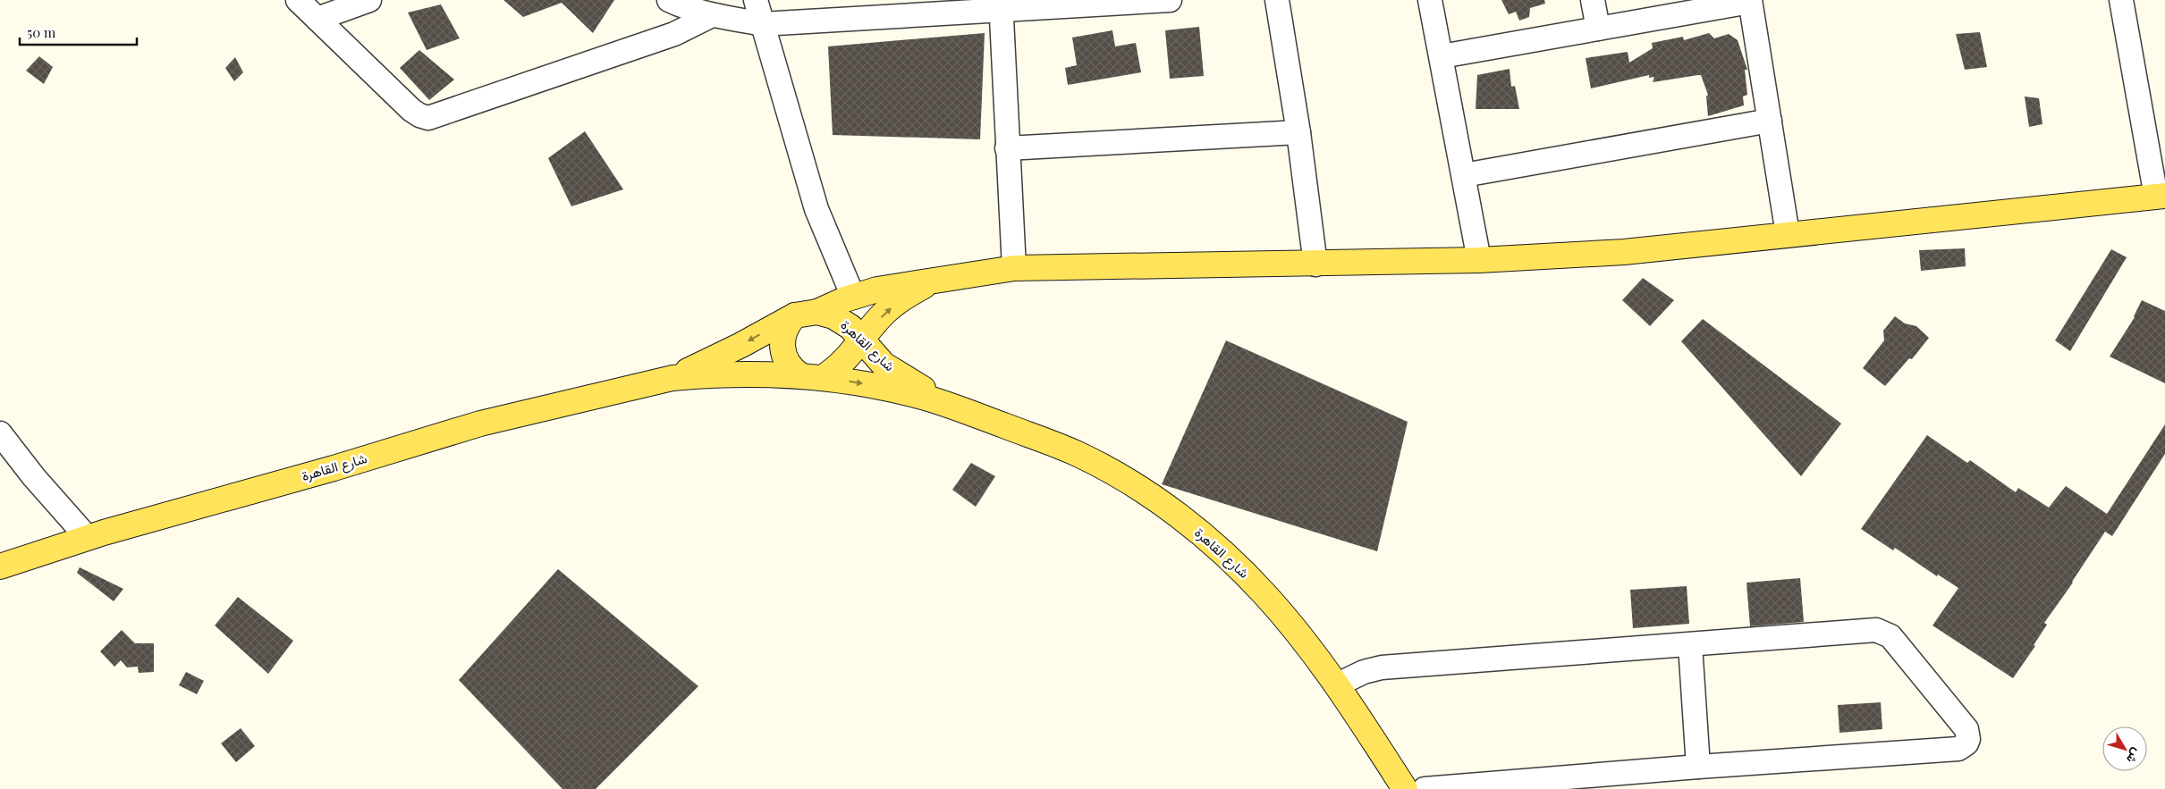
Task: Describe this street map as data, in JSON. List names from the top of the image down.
{
  "streets": {
    "main road": ["شارع القاهرة"]
  },
  "scale_bar": "50 m",
  "north": "bottom right"
}
